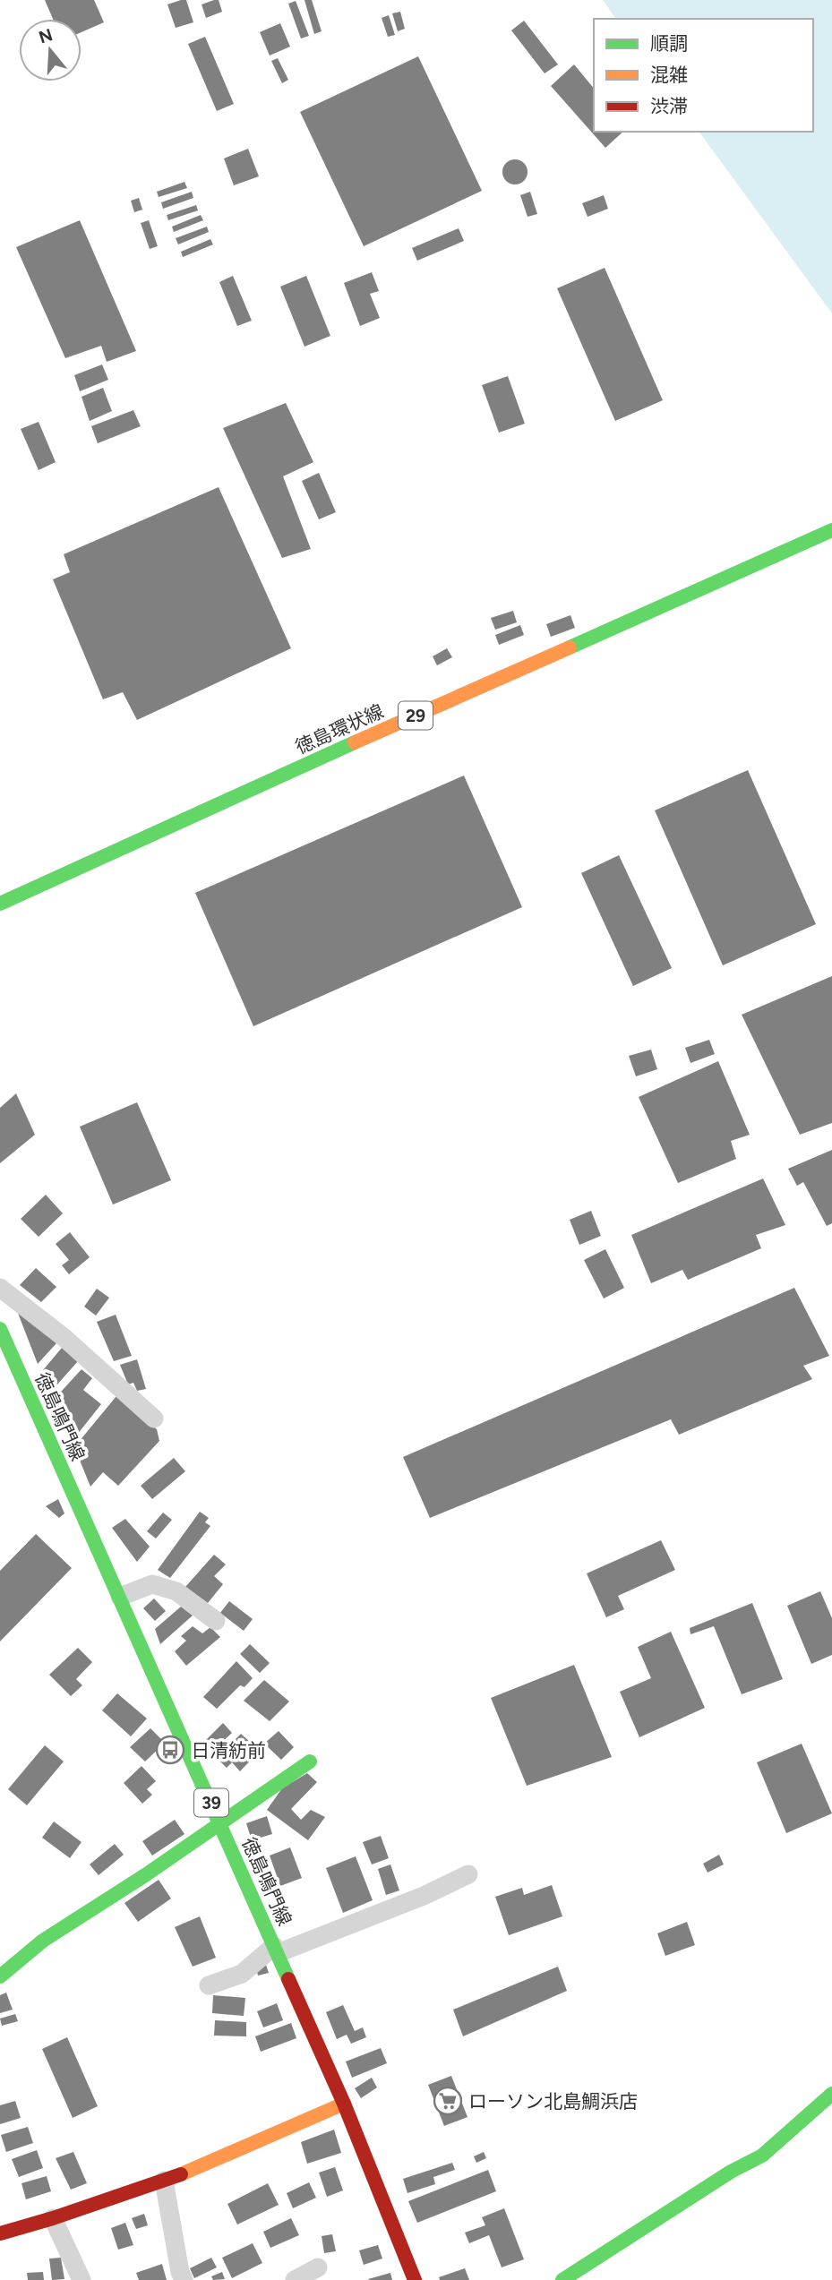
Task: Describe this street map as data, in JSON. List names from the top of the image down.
{
  "streets": {
    "main road": [
      "29",
      "徳島環状線",
      "徳島鳴門線",
      "39"
    ]
  },
  "places": {
    "bus stop": ["日清紡前"],
    "supermarket": ["ローソン北島鯛浜店"]
  },
  "legend": ["順調", "混雑", "渋滞"],
  "north": "top"
}
